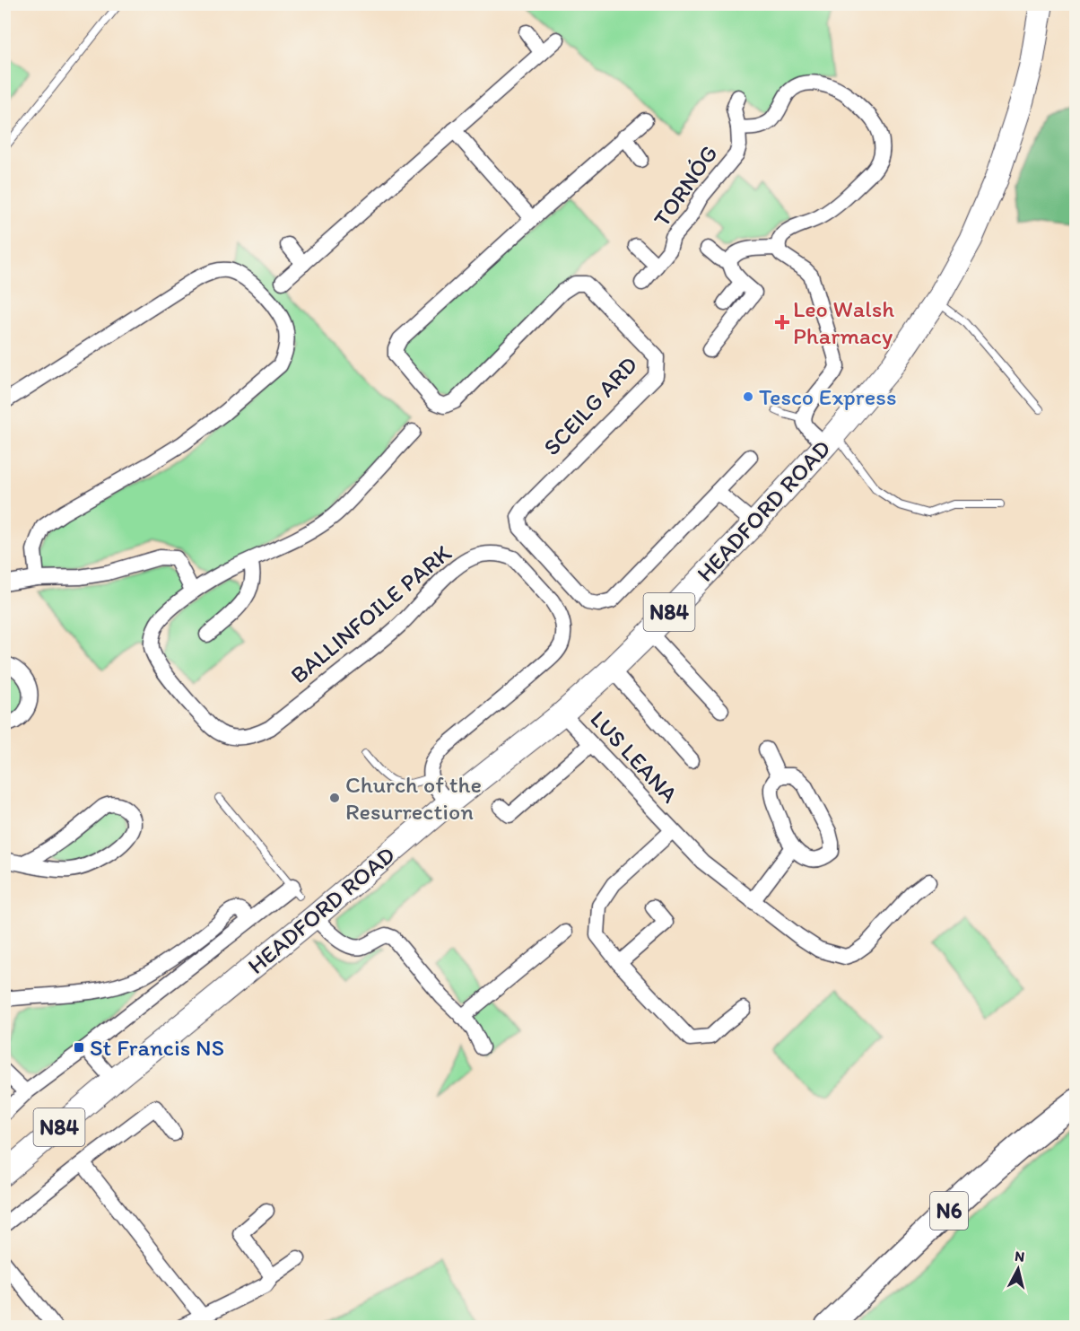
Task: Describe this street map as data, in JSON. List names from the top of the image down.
{
  "streets": {
    "highway": ["N6"],
    "main road": ["HEADFORD ROAD", "N84"],
    "street": [
      "TORNÓG",
      "SCEILG ARD",
      "BALLINFOILE PARK",
      "LUS LEANA"
    ]
  },
  "crossings": [
    ["HEADFORD ROAD", "LUS LEANA"]
  ],
  "places": {
    "health": ["Leo Walsh Pharmacy"],
    "other": ["Tesco Express", "Church of the Resurrection"],
    "transit": ["St Francis NS"]
  },
  "north": "top"
}
